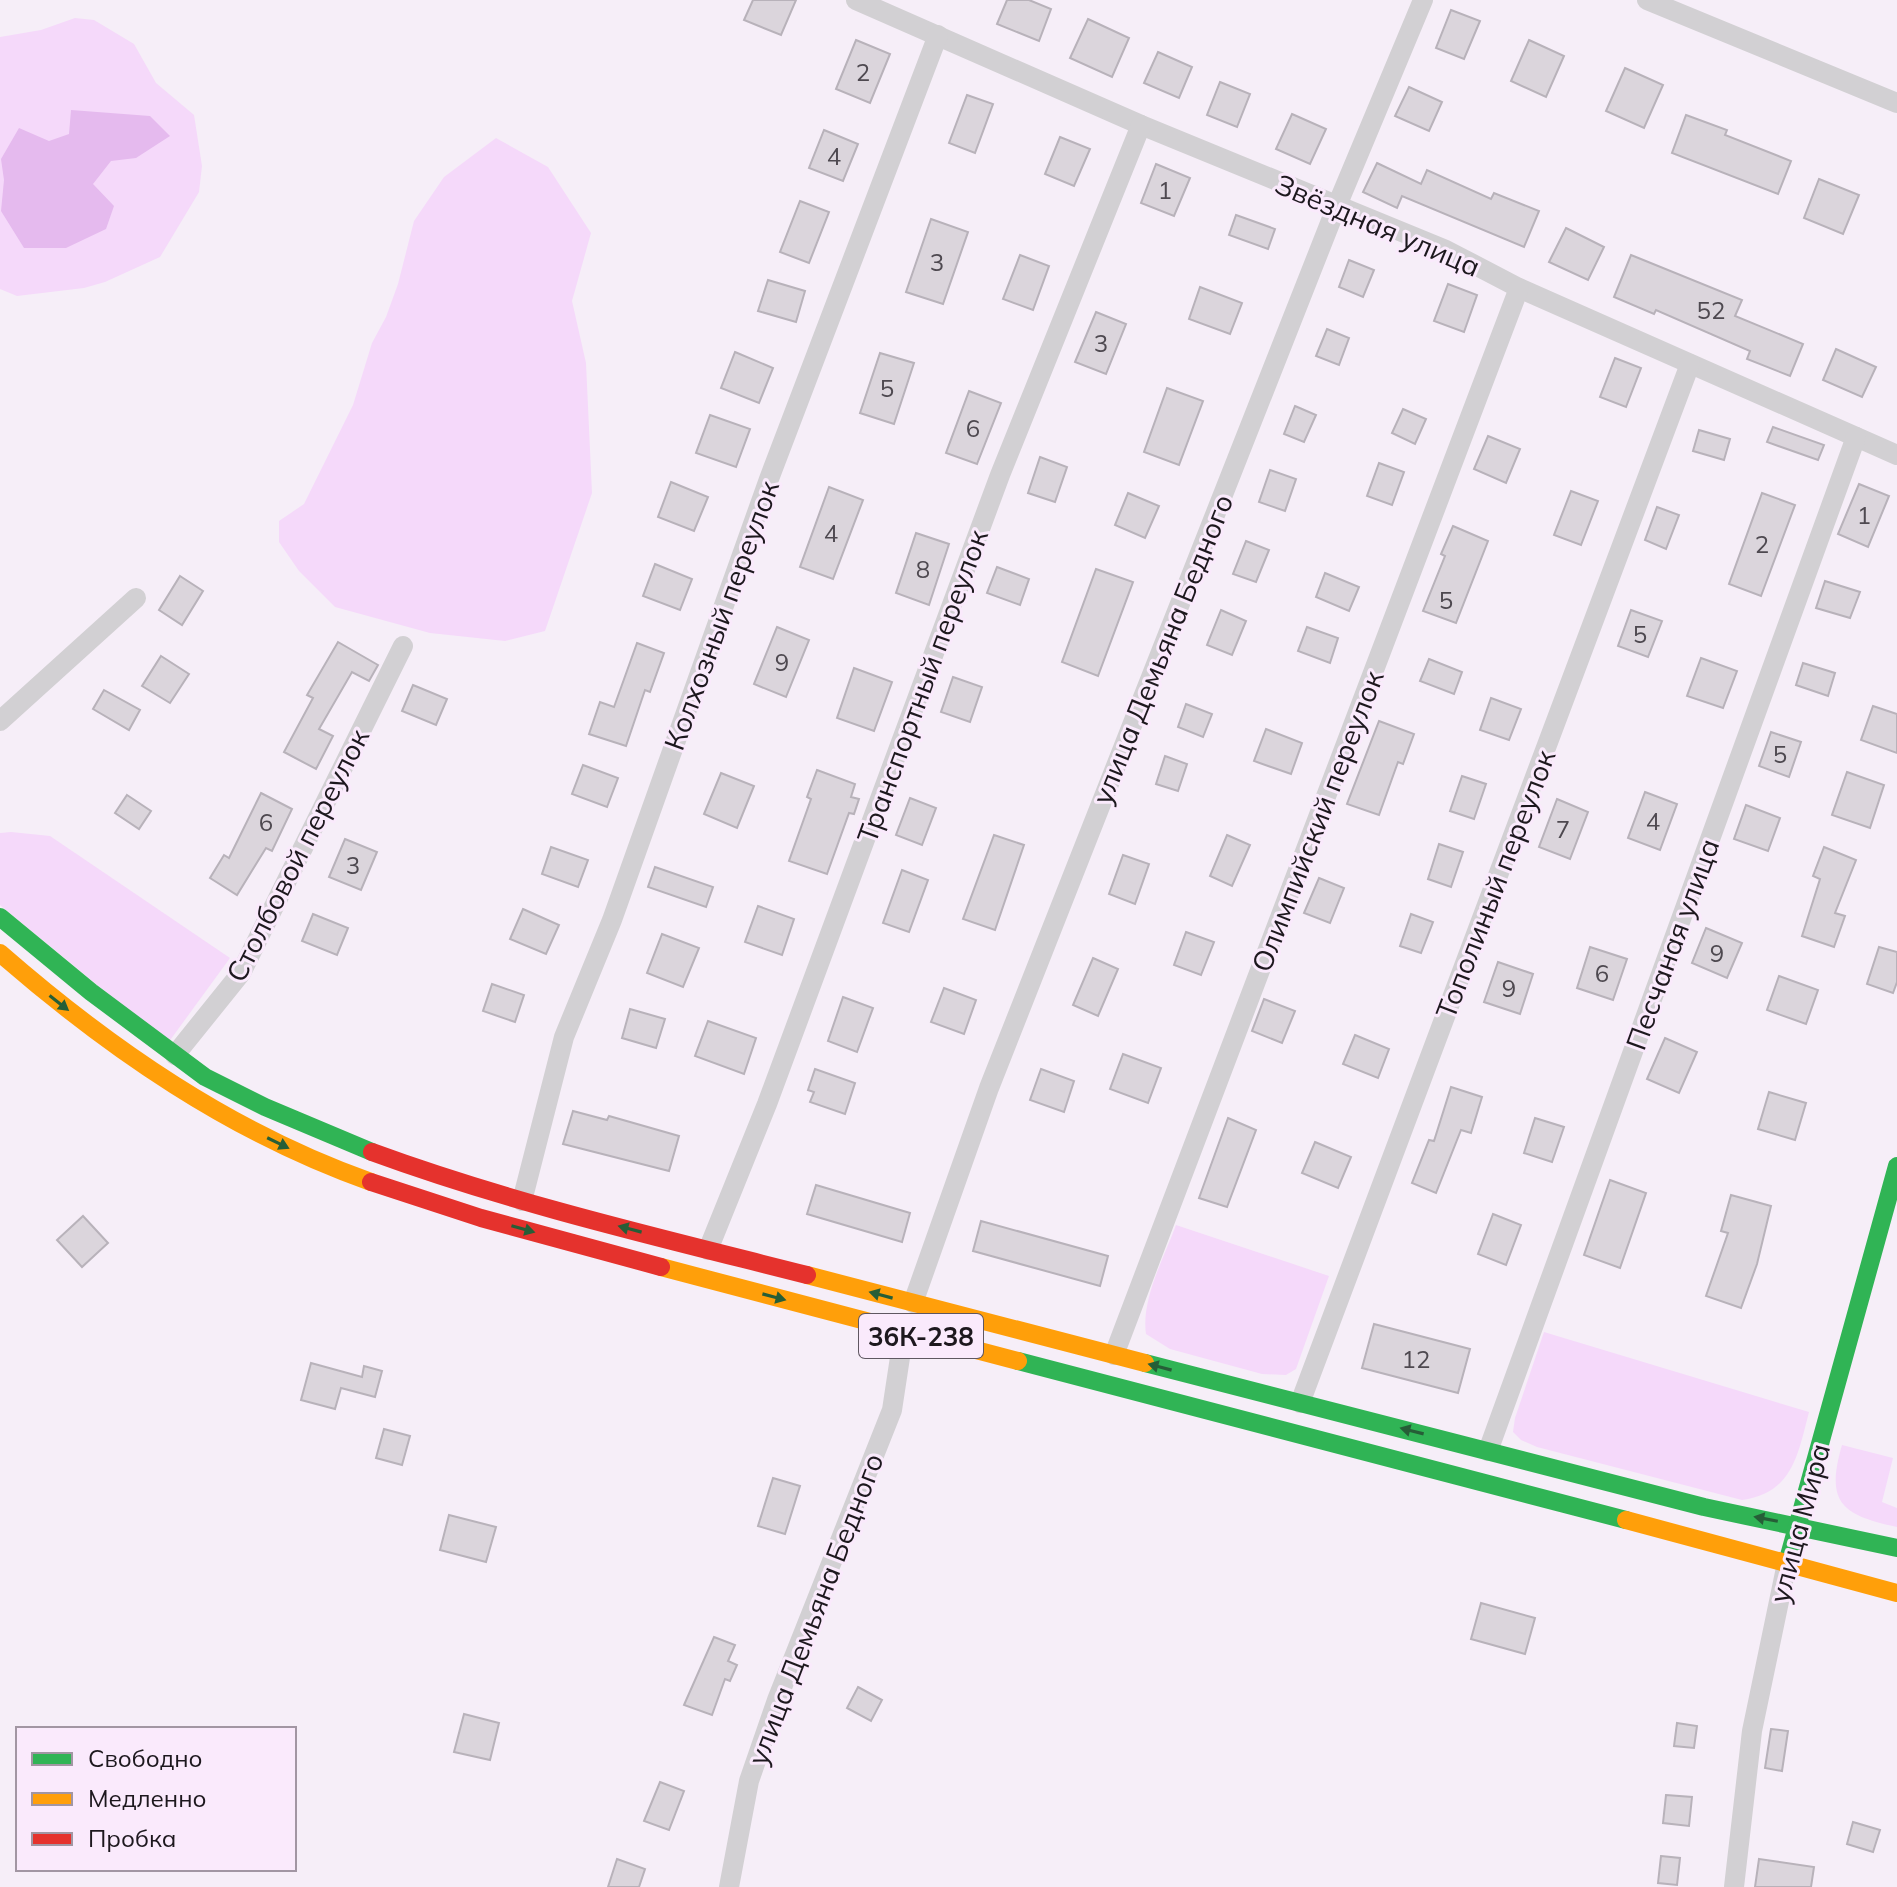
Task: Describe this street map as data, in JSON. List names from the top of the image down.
{
  "streets": {
    "main road": ["36К-238", "улица Мира"],
    "street": [
      "Звёздная улица",
      "Колхозный переулок",
      "улица Демьяна Бедного",
      "Транспортный переулок",
      "Олимпийский переулок",
      "Столбовой переулок",
      "Тополиный переулок",
      "Песчаная улица"
    ]
  },
  "crossings": [
    ["Звёздная улица", "Колхозный переулок"],
    ["Звёздная улица", "улица Демьяна Бедного"],
    ["Звёздная улица", "Транспортный переулок"],
    ["Звёздная улица", "Олимпийский переулок"],
    ["Звёздная улица", "Тополиный переулок"],
    ["Звёздная улица", "Песчаная улица"],
    ["улица Демьяна Бедного", "36К-238"],
    ["36К-238", "улица Мира"]
  ],
  "house_numbers": [
    "2",
    "4",
    "1",
    "3",
    "52",
    "3",
    "5",
    "6",
    "1",
    "4",
    "2",
    "8",
    "5",
    "5",
    "9",
    "5",
    "4",
    "6",
    "7",
    "3",
    "9",
    "6",
    "9",
    "12"
  ],
  "legend": ["Свободно", "Медленно", "Пробка"]
}
